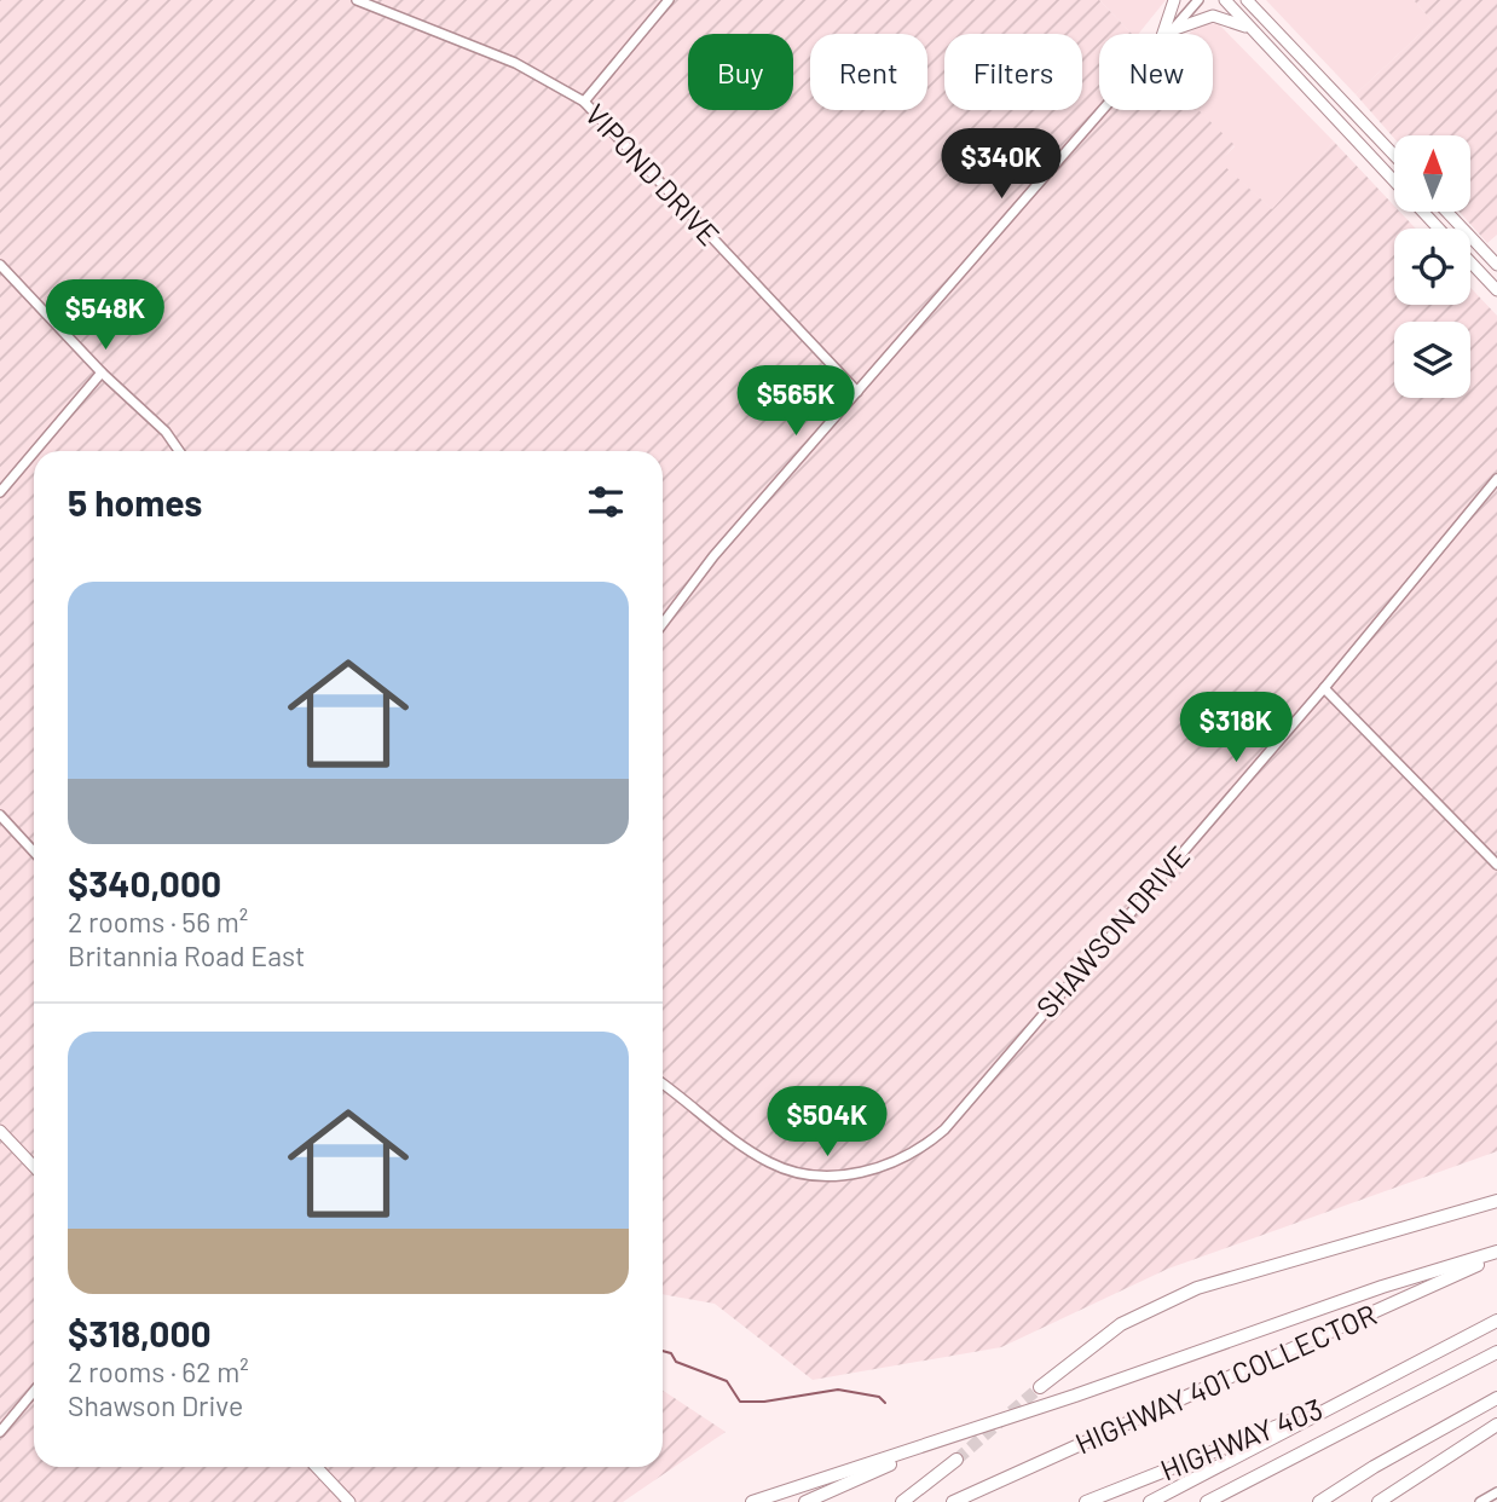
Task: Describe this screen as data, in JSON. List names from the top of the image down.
{
  "streets": {
    "highway": ["HIGHWAY 401 COLLECTOR", "HIGHWAY 403"],
    "street": ["VIPOND DRIVE", "SHAWSON DRIVE"]
  },
  "north": "top",
  "page": {
    "chip": [
      "Buy",
      "Rent",
      "Filters",
      "New"
    ],
    "price": [
      "$340K",
      "$548K",
      "$565K",
      "$318K",
      "$504K"
    ],
    "heading": "5 homes",
    "list": [
      {
        "name": "$340,000",
        "note": "2 rooms · 56 m² · Britannia Road East"
      },
      {
        "name": "$318,000",
        "note": "2 rooms · 62 m² · Shawson Drive"
      }
    ]
  }
}
